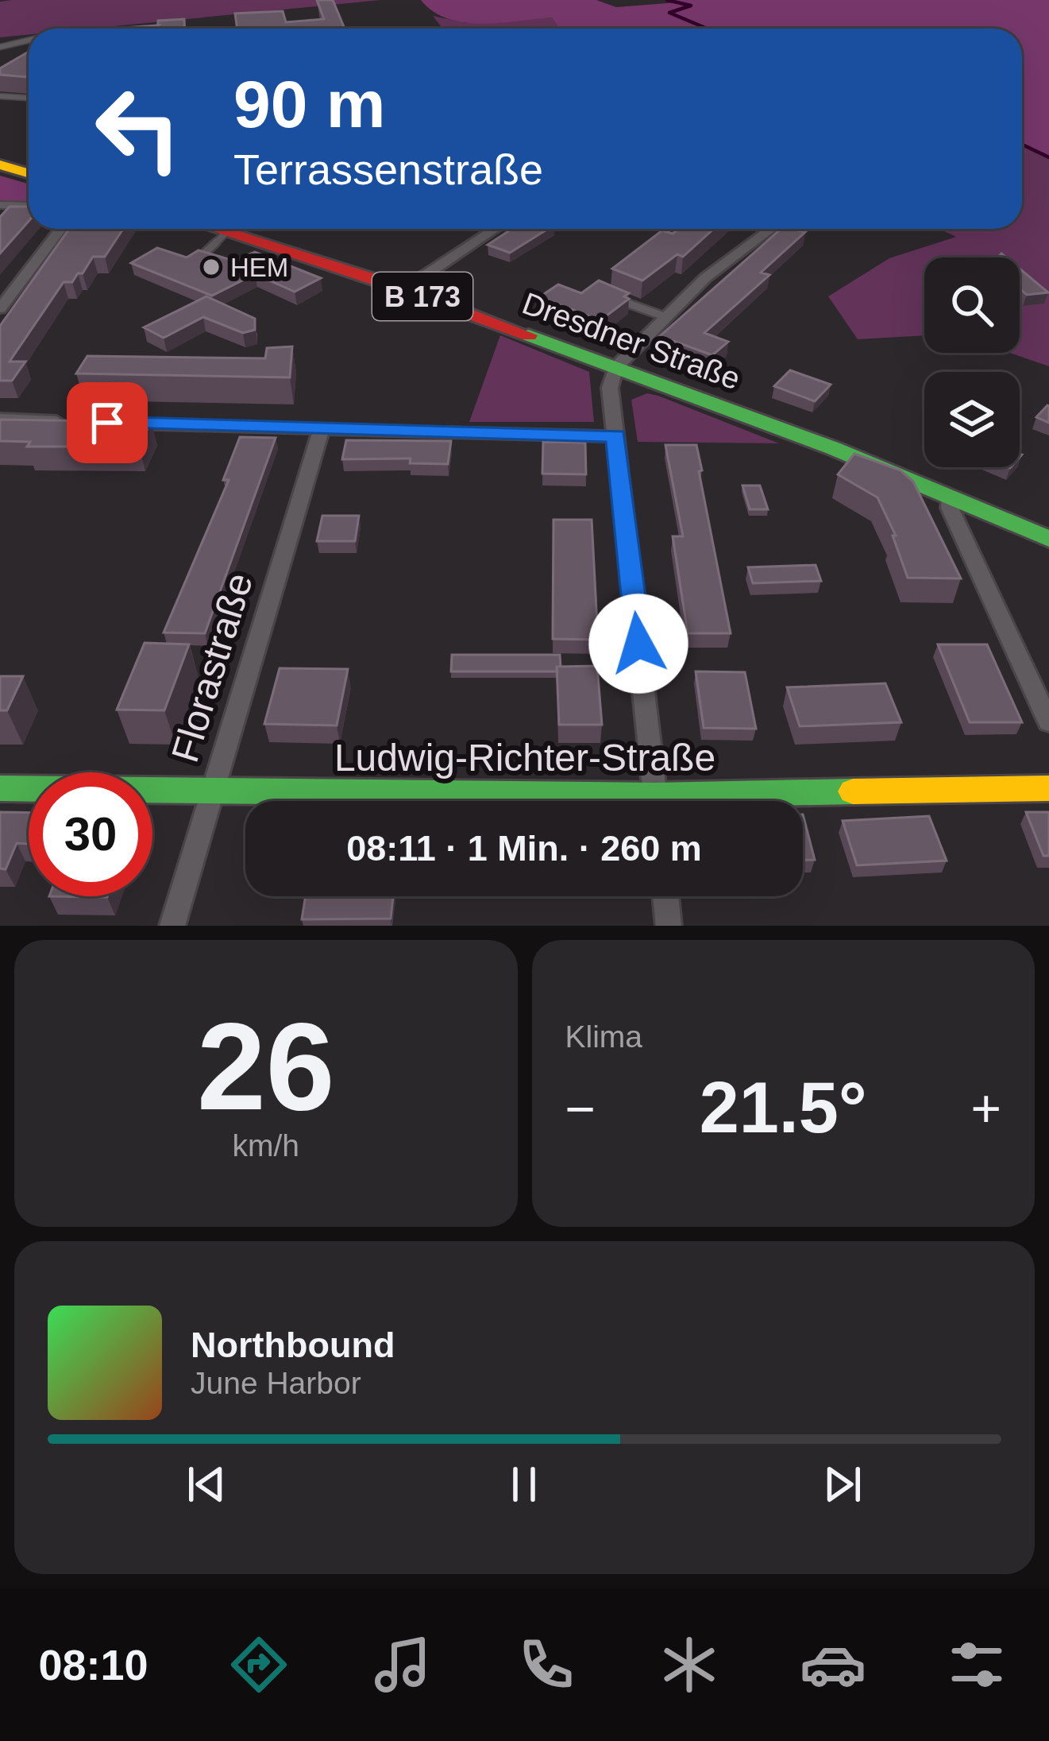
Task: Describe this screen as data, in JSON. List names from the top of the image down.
{
  "streets": {
    "main road": ["B 173", "Dresdner Straße", "Ludwig-Richter-Straße"],
    "street": ["Florastraße"]
  },
  "crossings": [
    ["Florastraße", "Ludwig-Richter-Straße"]
  ],
  "places": ["HEM"],
  "page": {
    "turn": ["90 m", "Terrassenstraße"],
    "limit": "30",
    "trip": "08:11 · 1 Min. · 260 m",
    "tile": [
      ["26", "km/h"],
      "Klima"
    ],
    "heat": ["−", "21.5°", "+"],
    "song": ["Northbound", "June Harbor"],
    "tabs": "08:10"
  }
}
